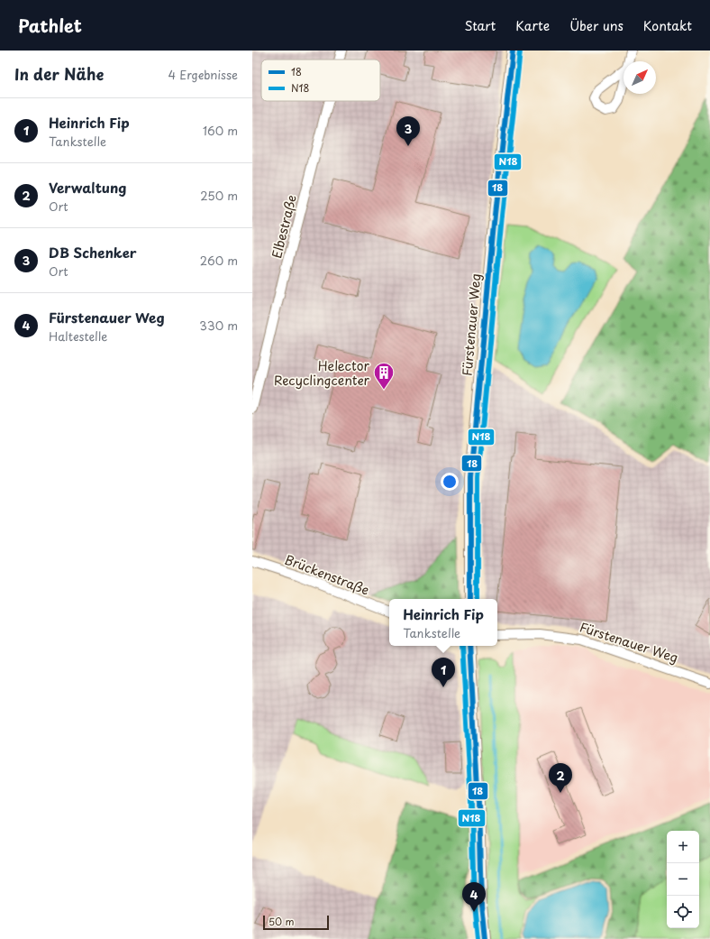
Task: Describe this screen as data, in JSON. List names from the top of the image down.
{
  "streets": {
    "street": ["Elbestraße", "Fürstenauer Weg", "Brückenstraße"]
  },
  "places": {
    "building": ["Helector Recyclingcenter"]
  },
  "lines": ["transit line 18", "transit line N18"],
  "legend": ["18", "N18"],
  "scale_bar": "50 m",
  "north": "top right",
  "page": {
    "header": "Pathlet",
    "nav": [
      "Start",
      "Karte",
      "Über uns",
      "Kontakt"
    ],
    "heading": ["In der Nähe", "4 Ergebnisse"],
    "list": [
      {
        "mark": "1",
        "name": "Heinrich Fip",
        "note": "Tankstelle",
        "value": "160 m"
      },
      {
        "mark": "2",
        "name": "Verwaltung",
        "note": "Ort",
        "value": "250 m"
      },
      {
        "mark": "3",
        "name": "DB Schenker",
        "note": "Ort",
        "value": "260 m"
      },
      {
        "mark": "4",
        "name": "Fürstenauer Weg",
        "note": "Haltestelle",
        "value": "330 m"
      }
    ],
    "pins": [
      "3",
      "1",
      "2",
      "4"
    ],
    "popup": ["Heinrich Fip", "Tankstelle"],
    "map_buttons": ["+", "−"],
    "scale": "50 m"
  }
}
